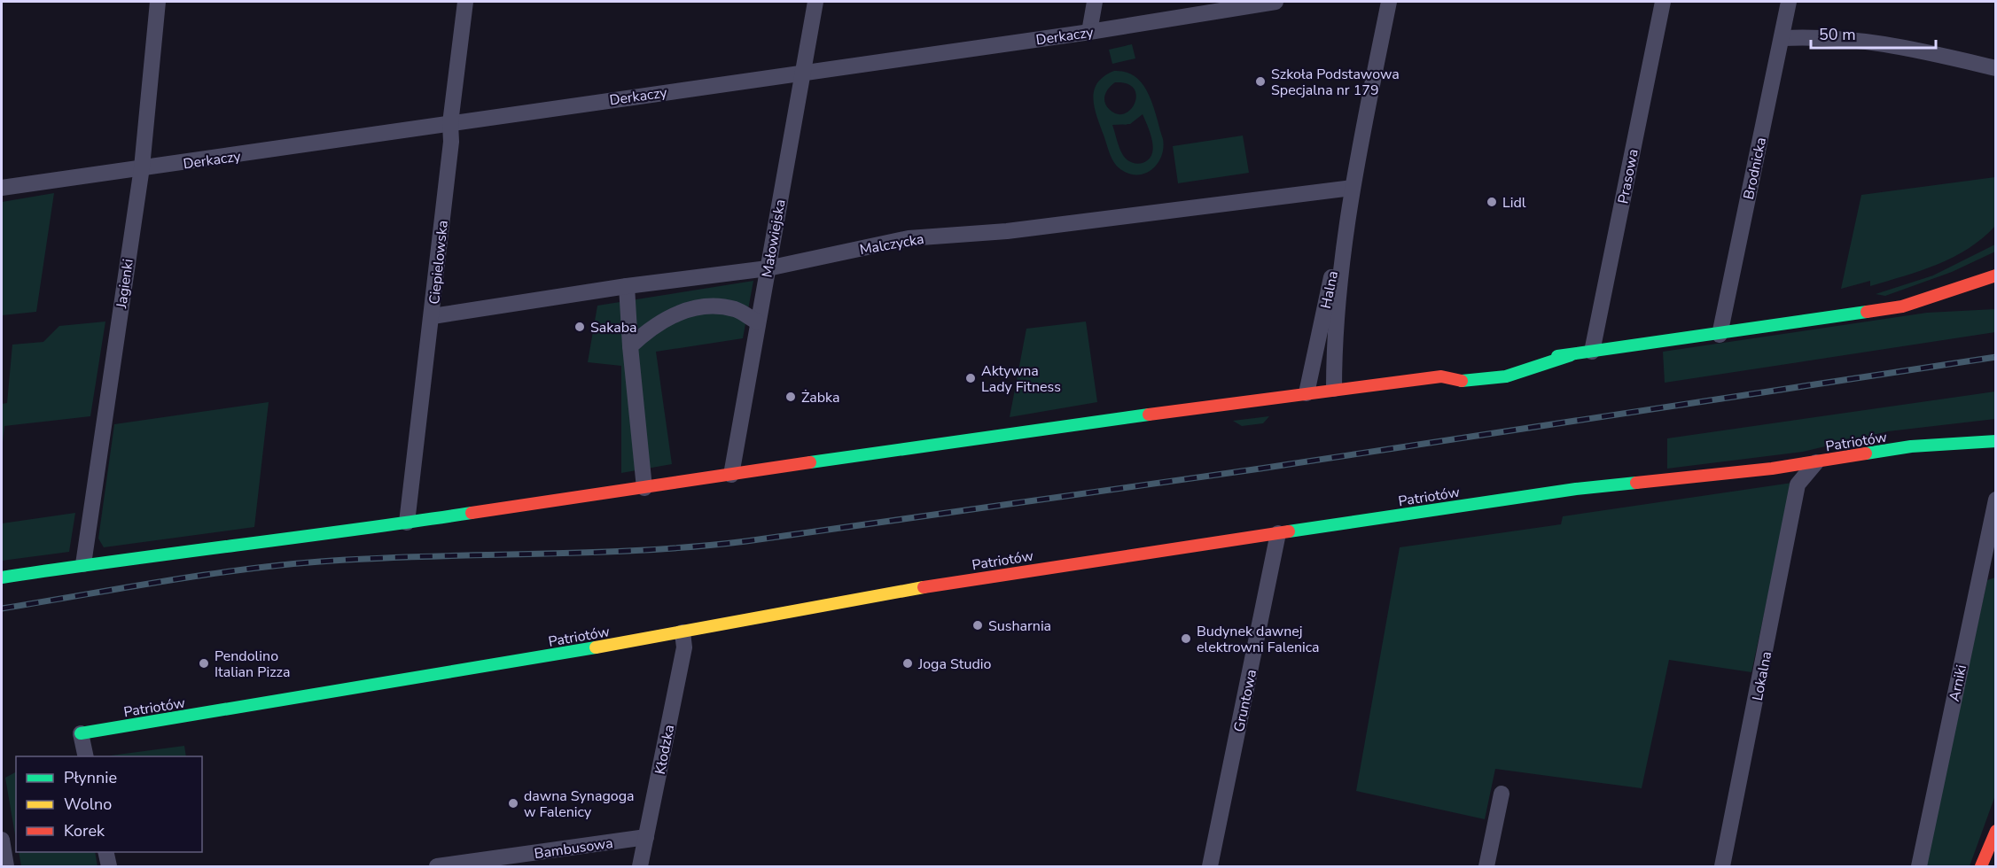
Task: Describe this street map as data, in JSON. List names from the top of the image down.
{
  "streets": {
    "main road": ["Patriotów"],
    "street": [
      "Derkaczy",
      "Brodnicka",
      "Prasowa",
      "Małowiejska",
      "Malczycka",
      "Ciepielowska",
      "Jagienki",
      "Halna",
      "Lokalna",
      "Arniki",
      "Gruntowa",
      "Kłodzka",
      "Bambusowa"
    ]
  },
  "crossings": [
    ["Derkaczy", "Małowiejska"],
    ["Derkaczy", "Ciepielowska"],
    ["Derkaczy", "Jagienki"],
    ["Małowiejska", "Malczycka"],
    ["Malczycka", "Ciepielowska"],
    ["Malczycka", "Halna"],
    ["Patriotów", "Lokalna"],
    ["Patriotów", "Gruntowa"],
    ["Patriotów", "Kłodzka"],
    ["Kłodzka", "Bambusowa"]
  ],
  "places": [
    "Szkoła Podstawowa Specjalna nr 179",
    "Lidl",
    "Sakaba",
    "Aktywna Lady Fitness",
    "Żabka",
    "Susharnia",
    "Budynek dawnej elektrowni Falenica",
    "Pendolino Italian Pizza",
    "Joga Studio",
    "dawna Synagoga w Falenicy"
  ],
  "legend": ["Płynnie", "Wolno", "Korek"],
  "scale_bar": "50 m"
}
